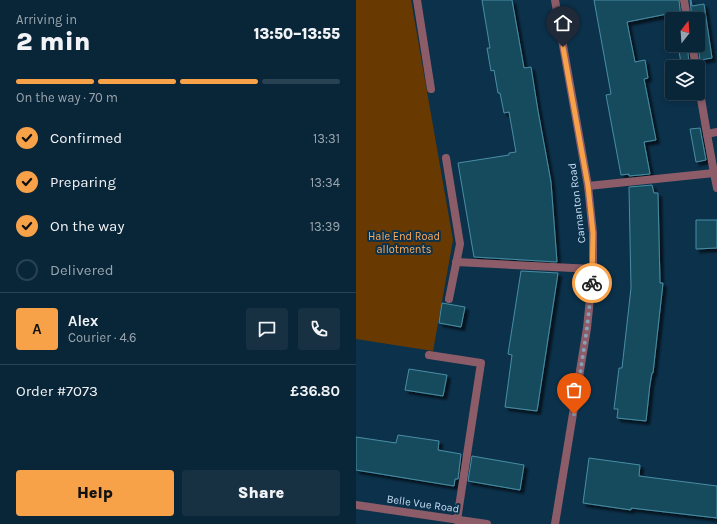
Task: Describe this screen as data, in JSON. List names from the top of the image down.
{
  "streets": {
    "street": ["Carnanton Road", "Belle Vue Road"]
  },
  "parks": ["Hale End Road allotments"],
  "north": "top",
  "page": {
    "heading": ["2 min", "Arriving in", "13:50–13:55"],
    "panel": [
      "Alex",
      "Courier · 4.6",
      "Order #7073",
      "£36.80"
    ],
    "bar": "On the way · 70 m",
    "list": [
      ["Confirmed", "13:31"],
      ["Preparing", "13:34"],
      ["On the way", "13:39"],
      "Delivered"
    ],
    "round": "A",
    "buttons": ["Help", "Share"]
  }
}
